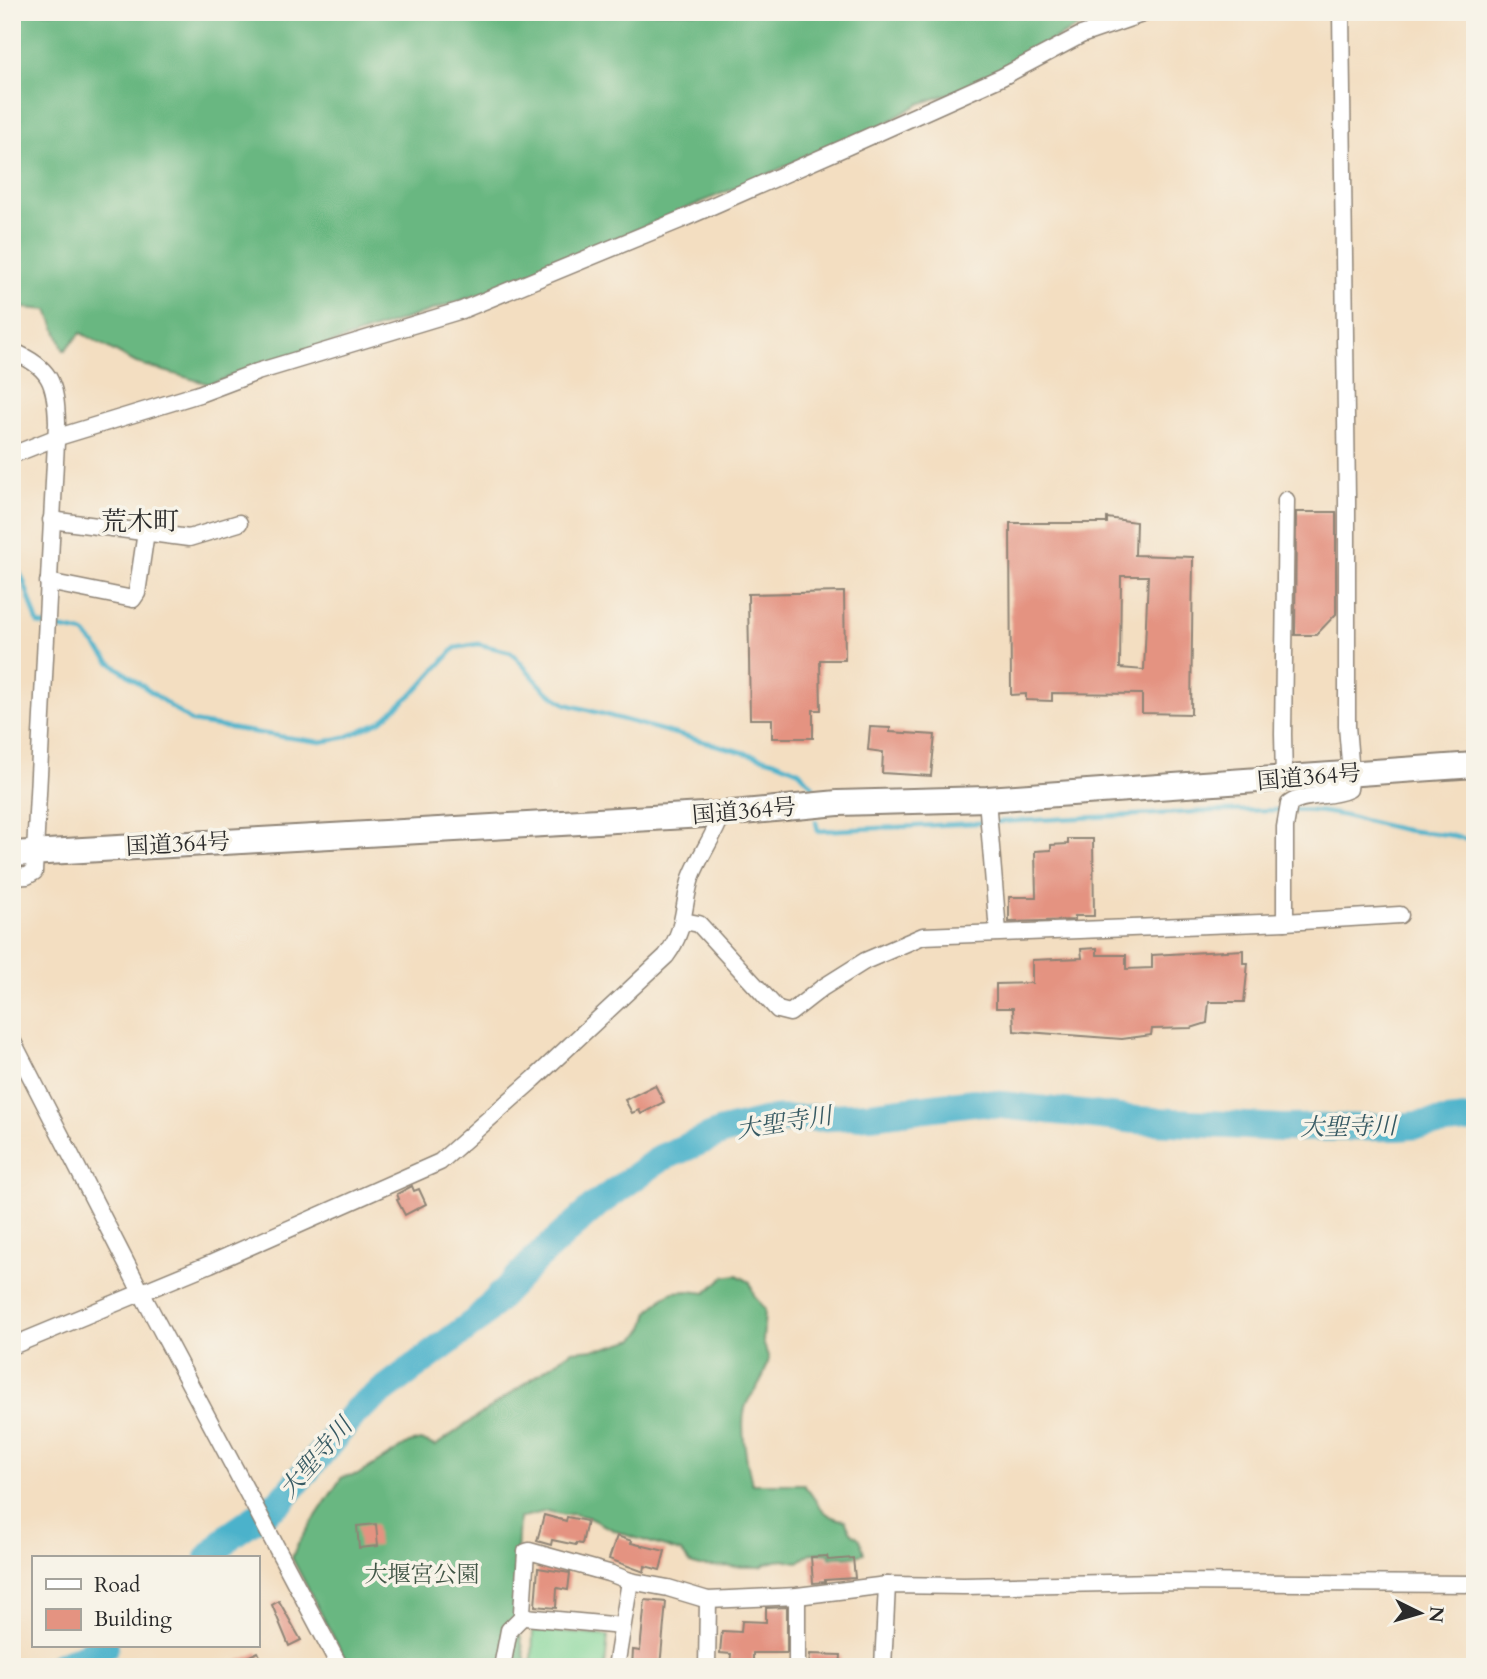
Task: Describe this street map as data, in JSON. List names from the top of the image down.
{
  "streets": {
    "highway": ["国道364号"]
  },
  "districts": ["荒木町"],
  "water": ["大聖寺川"],
  "parks": ["大堰宮公園"],
  "legend": ["Road", "Building"],
  "north": "right"
}
